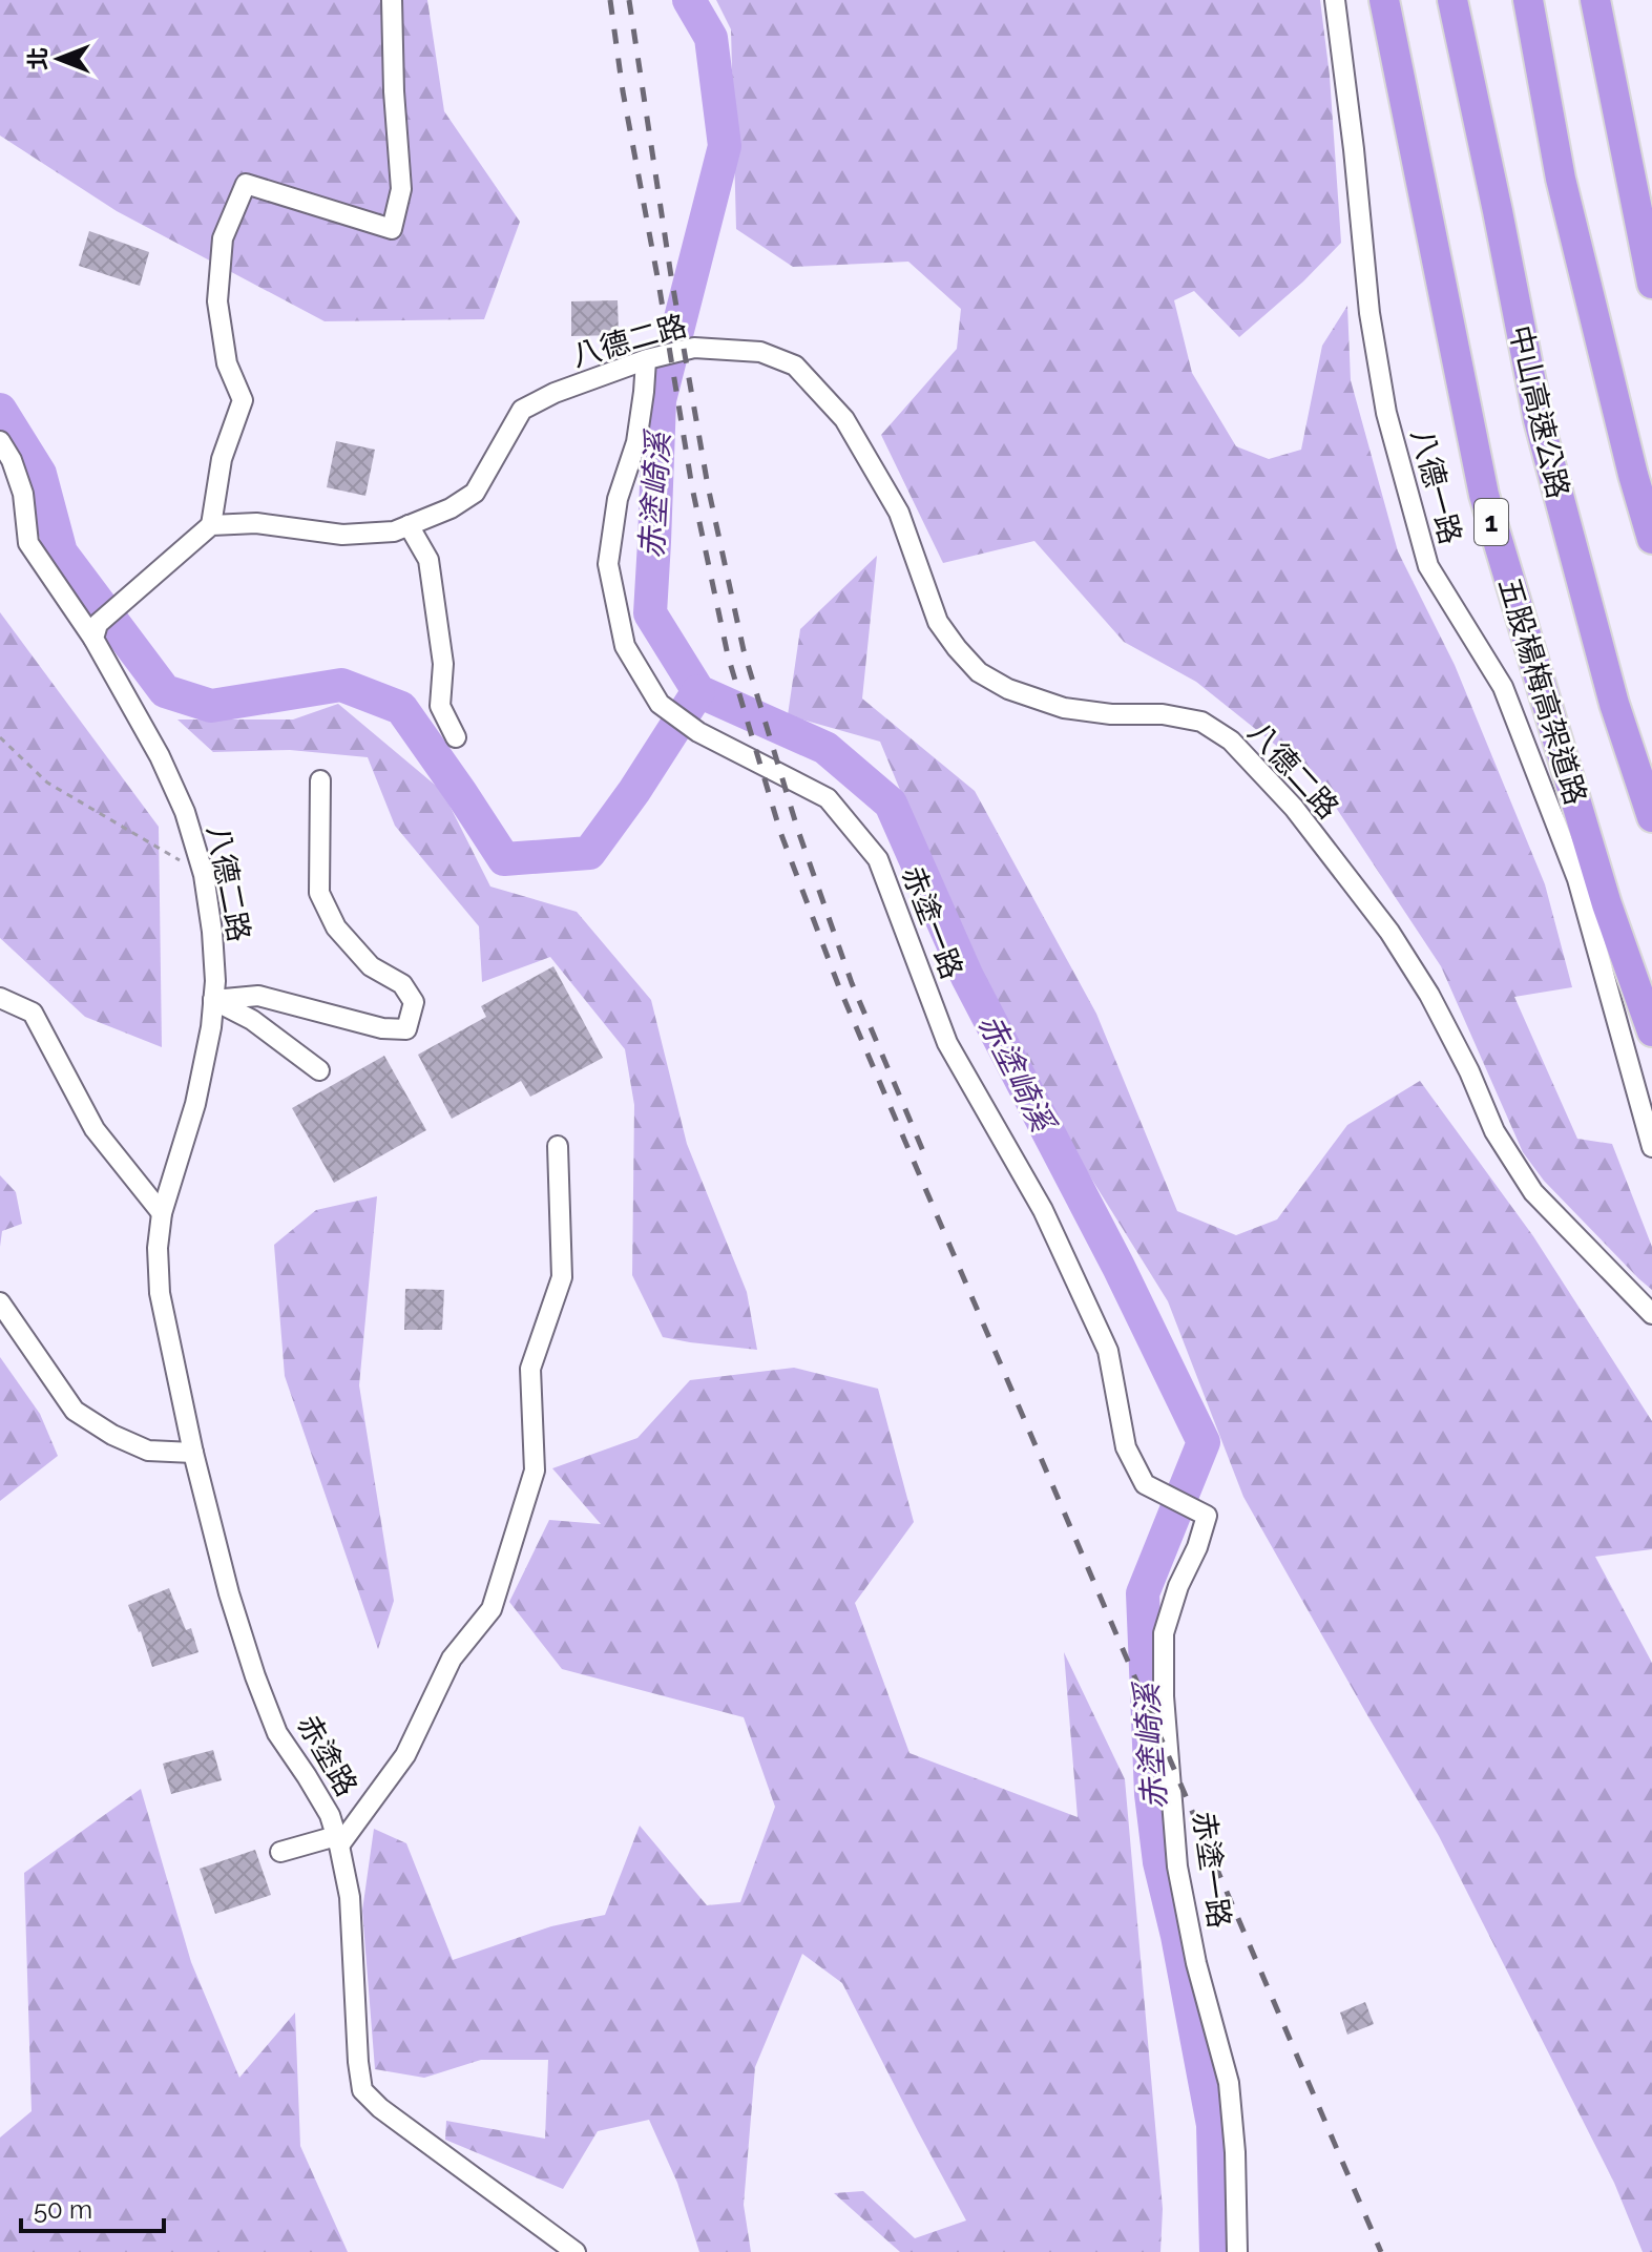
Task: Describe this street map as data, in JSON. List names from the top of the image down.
{
  "streets": {
    "highway": ["中山高速公路", "1", "五股楊梅高架道路"],
    "street": [
      "八德二路",
      "八德一路",
      "赤塗一路",
      "赤塗路"
    ]
  },
  "crossings": [
    ["八德二路", "赤塗一路"],
    ["八德二路", "赤塗路"]
  ],
  "water": ["赤塗崎溪"],
  "scale_bar": "50 m",
  "north": "left"
}
